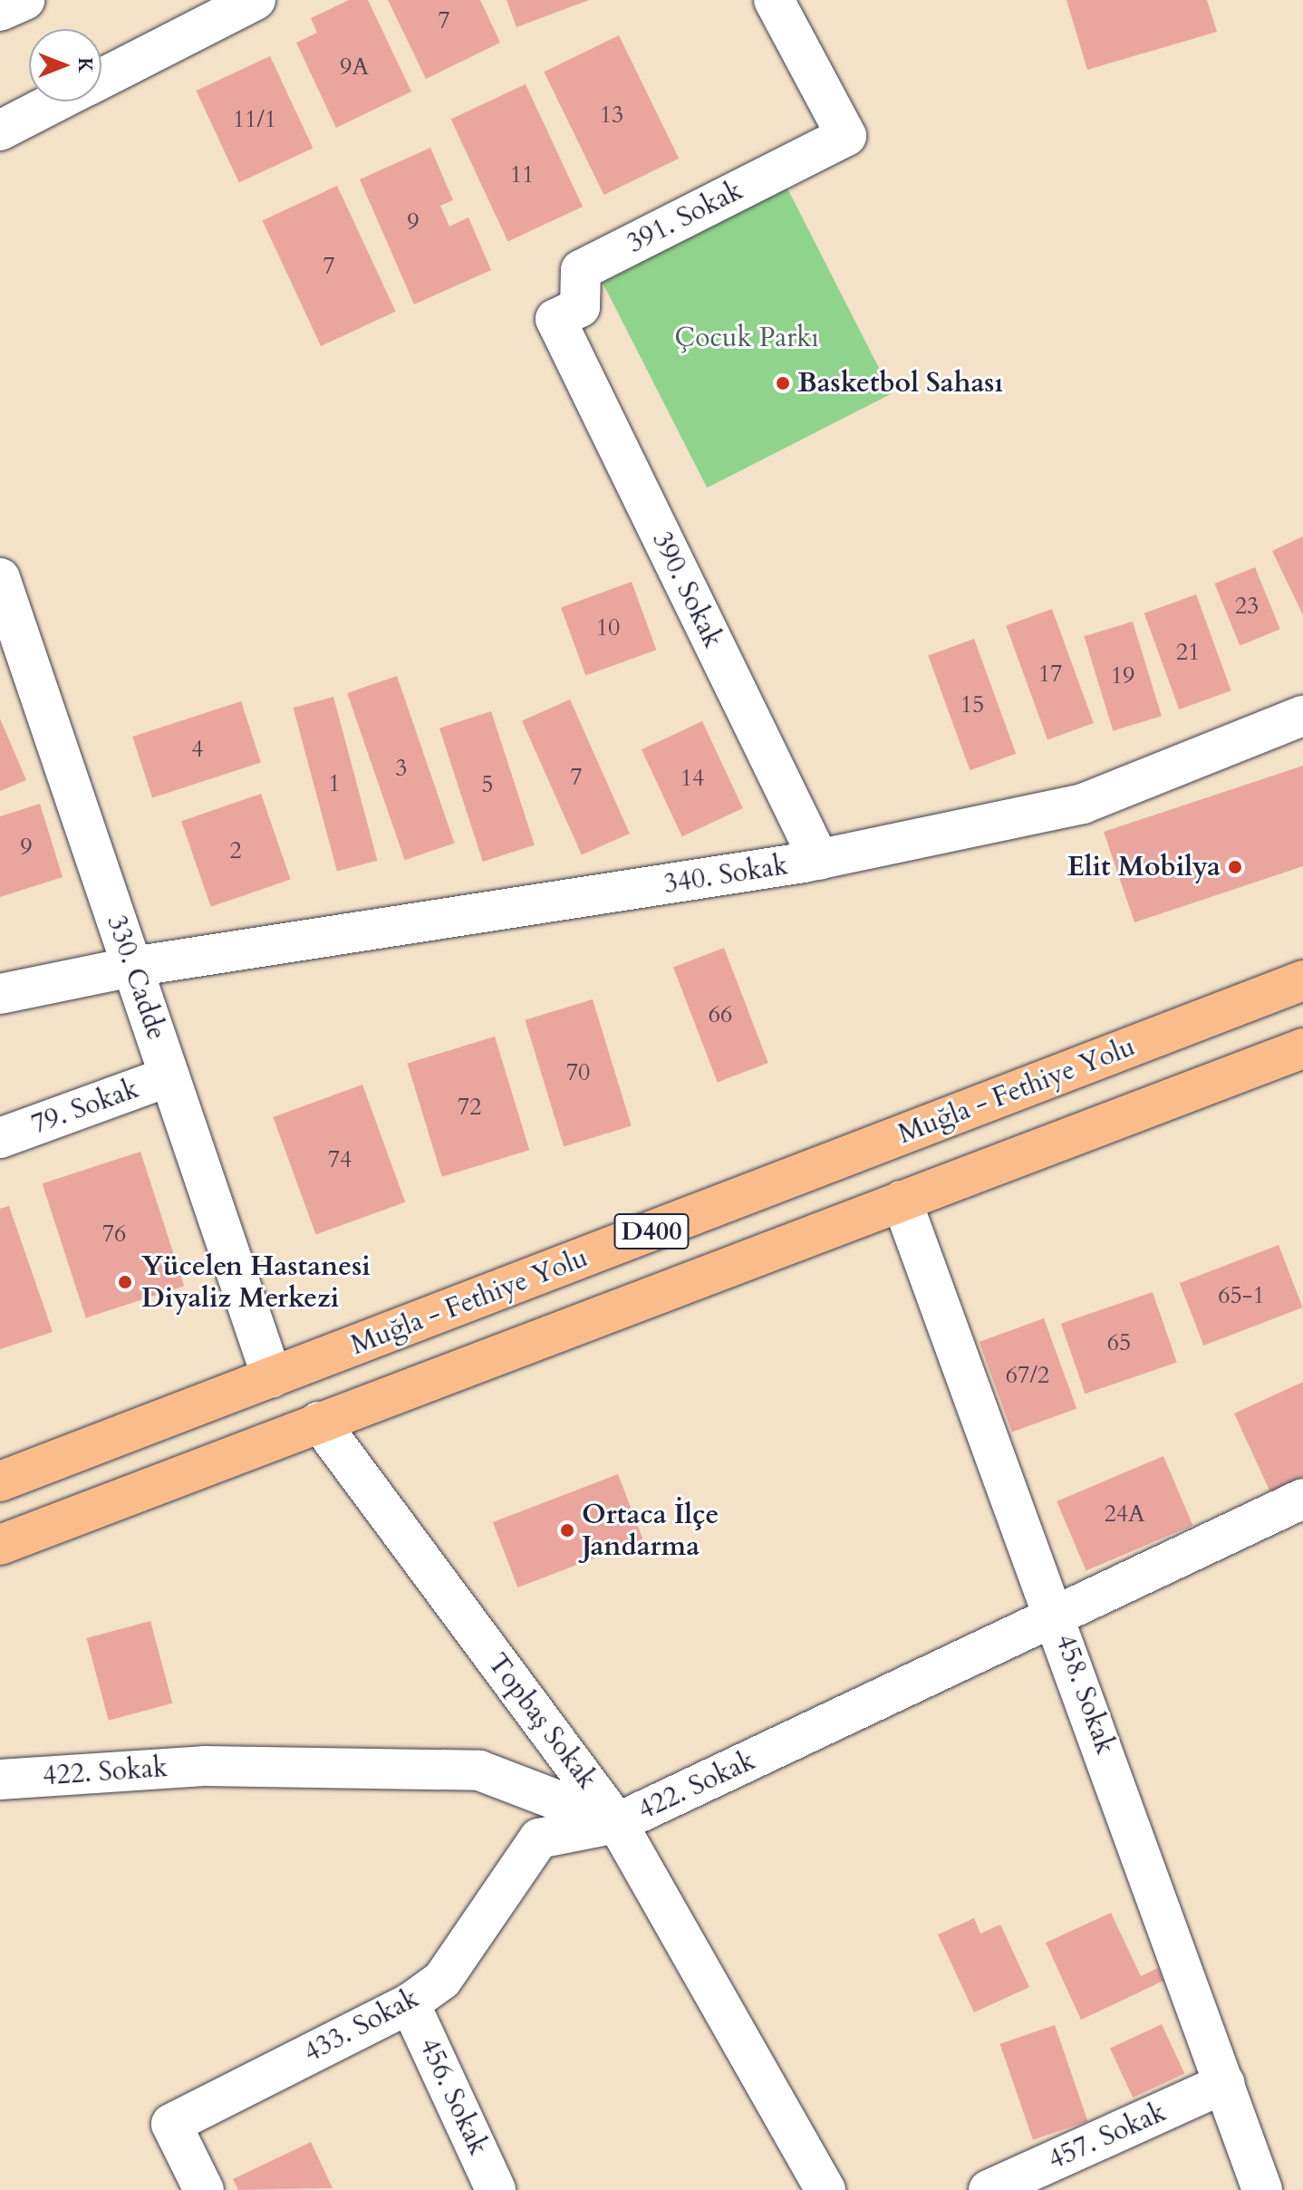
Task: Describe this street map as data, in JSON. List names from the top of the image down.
{
  "streets": {
    "highway": ["Muğla - Fethiye Yolu", "D400"],
    "street": [
      "391. Sokak",
      "390. Sokak",
      "340. Sokak",
      "330. Cadde",
      "79. Sokak",
      "458. Sokak",
      "Topbaş Sokak",
      "422. Sokak",
      "433. Sokak",
      "456. Sokak",
      "457. Sokak"
    ]
  },
  "crossings": [
    ["391. Sokak", "390. Sokak"],
    ["390. Sokak", "340. Sokak"],
    ["340. Sokak", "330. Cadde"],
    ["330. Cadde", "Muğla - Fethiye Yolu"],
    ["330. Cadde", "79. Sokak"],
    ["D400", "458. Sokak"],
    ["D400", "Topbaş Sokak"],
    ["458. Sokak", "422. Sokak"],
    ["458. Sokak", "457. Sokak"],
    ["Topbaş Sokak", "422. Sokak"],
    ["Topbaş Sokak", "433. Sokak"],
    ["422. Sokak", "433. Sokak"],
    ["433. Sokak", "456. Sokak"]
  ],
  "parks": ["Çocuk Parkı"],
  "places": [
    "Basketbol Sahası",
    "Elit Mobilya",
    "Yücelen Hastanesi Diyaliz Merkezi",
    "Ortaca İlçe Jandarma"
  ],
  "house_numbers": [
    "7",
    "9A",
    "13",
    "11/1",
    "11",
    "9",
    "7",
    "23",
    "10",
    "21",
    "17",
    "19",
    "15",
    "4",
    "3",
    "7",
    "14",
    "1",
    "5",
    "9",
    "2",
    "66",
    "70",
    "72",
    "74",
    "76",
    "65-1",
    "65",
    "67/2",
    "24A"
  ],
  "north": "right"
}
